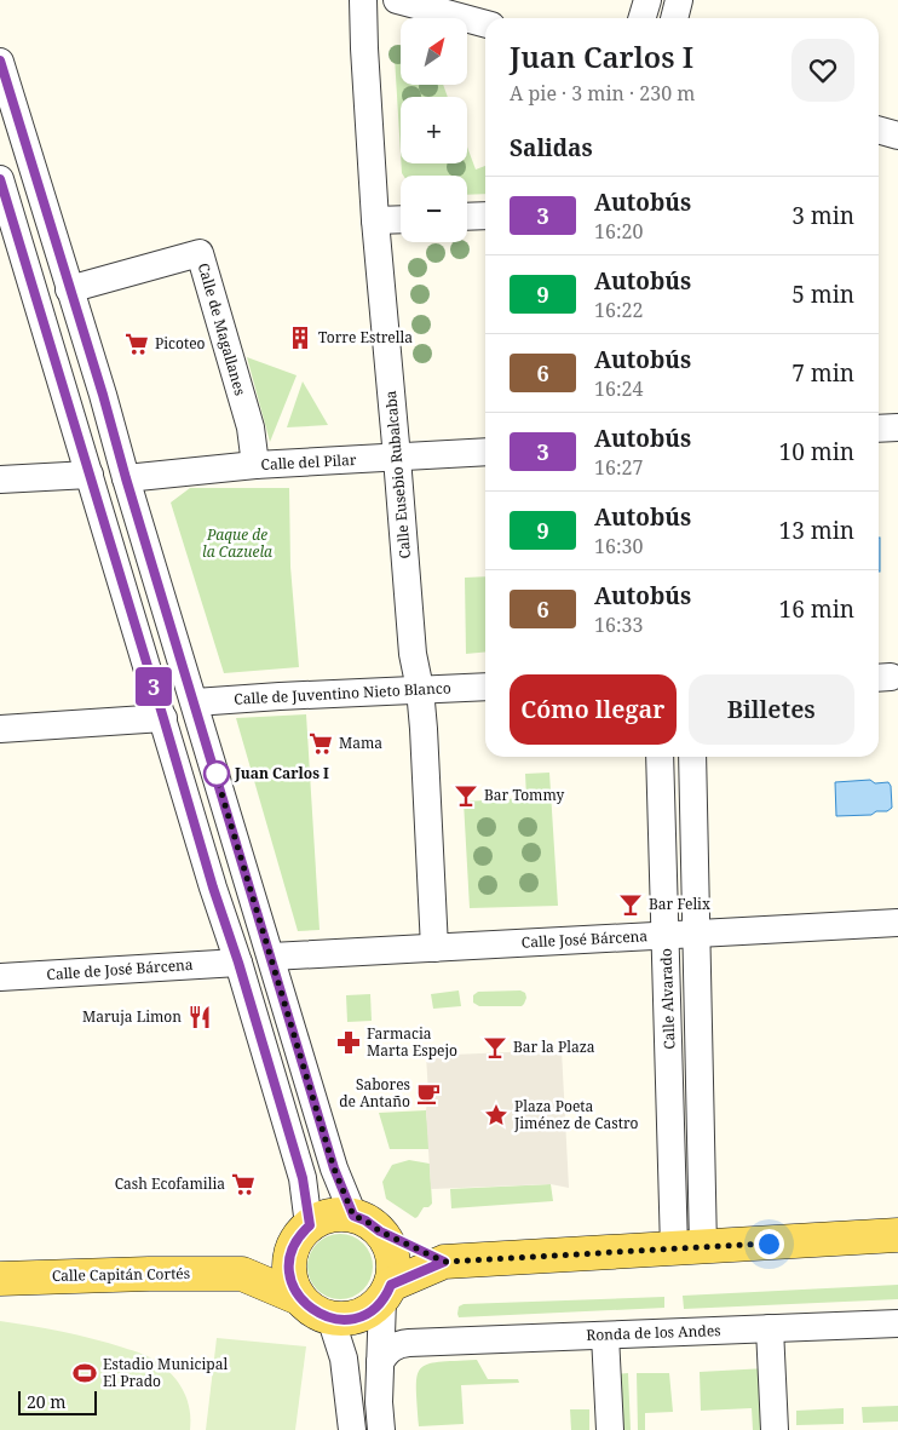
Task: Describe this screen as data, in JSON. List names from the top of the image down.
{
  "streets": {
    "main road": ["Calle Capitán Cortés"],
    "street": [
      "Calle de Magallanes",
      "Calle del Pilar",
      "Calle Eusebio Rubalcaba",
      "Calle de Juventino Nieto Blanco",
      "Calle José Bárcena",
      "Calle de José Bárcena",
      "Calle Alvarado",
      "Ronda de los Andes"
    ]
  },
  "crossings": [
    ["Calle de Magallanes", "Calle del Pilar"],
    ["Calle del Pilar", "Calle Eusebio Rubalcaba"],
    ["Calle Eusebio Rubalcaba", "Calle de Juventino Nieto Blanco"],
    ["Calle Eusebio Rubalcaba", "Calle José Bárcena"],
    ["Calle José Bárcena", "Calle Alvarado"]
  ],
  "parks": ["Paque de la Cazuela"],
  "places": {
    "building": ["Torre Estrella"],
    "supermarket": ["Picoteo", "Mama", "Cash Ecofamilia"],
    "other": ["Juan Carlos I"],
    "bar": ["Bar Tommy", "Bar Felix", "Bar la Plaza"],
    "restaurant": ["Maruja Limon"],
    "pharmacy": ["Farmacia Marta Espejo"],
    "cafe": ["Sabores de Antaño"],
    "place": ["Plaza Poeta Jiménez de Castro"],
    "sports": ["Estadio Municipal El Prado"]
  },
  "lines": ["bus line 3"],
  "scale_bar": "20 m",
  "north": "top right",
  "page": {
    "on_map": "3",
    "map_buttons": ["+", "−"],
    "heading": [
      ["Juan Carlos I", "A pie · 3 min · 230 m"],
      "Salidas"
    ],
    "list": [
      {
        "mark": "3",
        "name": "Autobús",
        "note": "16:20",
        "value": "3 min"
      },
      {
        "mark": "9",
        "name": "Autobús",
        "note": "16:22",
        "value": "5 min"
      },
      {
        "mark": "6",
        "name": "Autobús",
        "note": "16:24",
        "value": "7 min"
      },
      {
        "mark": "3",
        "name": "Autobús",
        "note": "16:27",
        "value": "10 min"
      },
      {
        "mark": "9",
        "name": "Autobús",
        "note": "16:30",
        "value": "13 min"
      },
      {
        "mark": "6",
        "name": "Autobús",
        "note": "16:33",
        "value": "16 min"
      }
    ],
    "buttons": ["Cómo llegar", "Billetes"],
    "scale": "20 m"
  }
}
